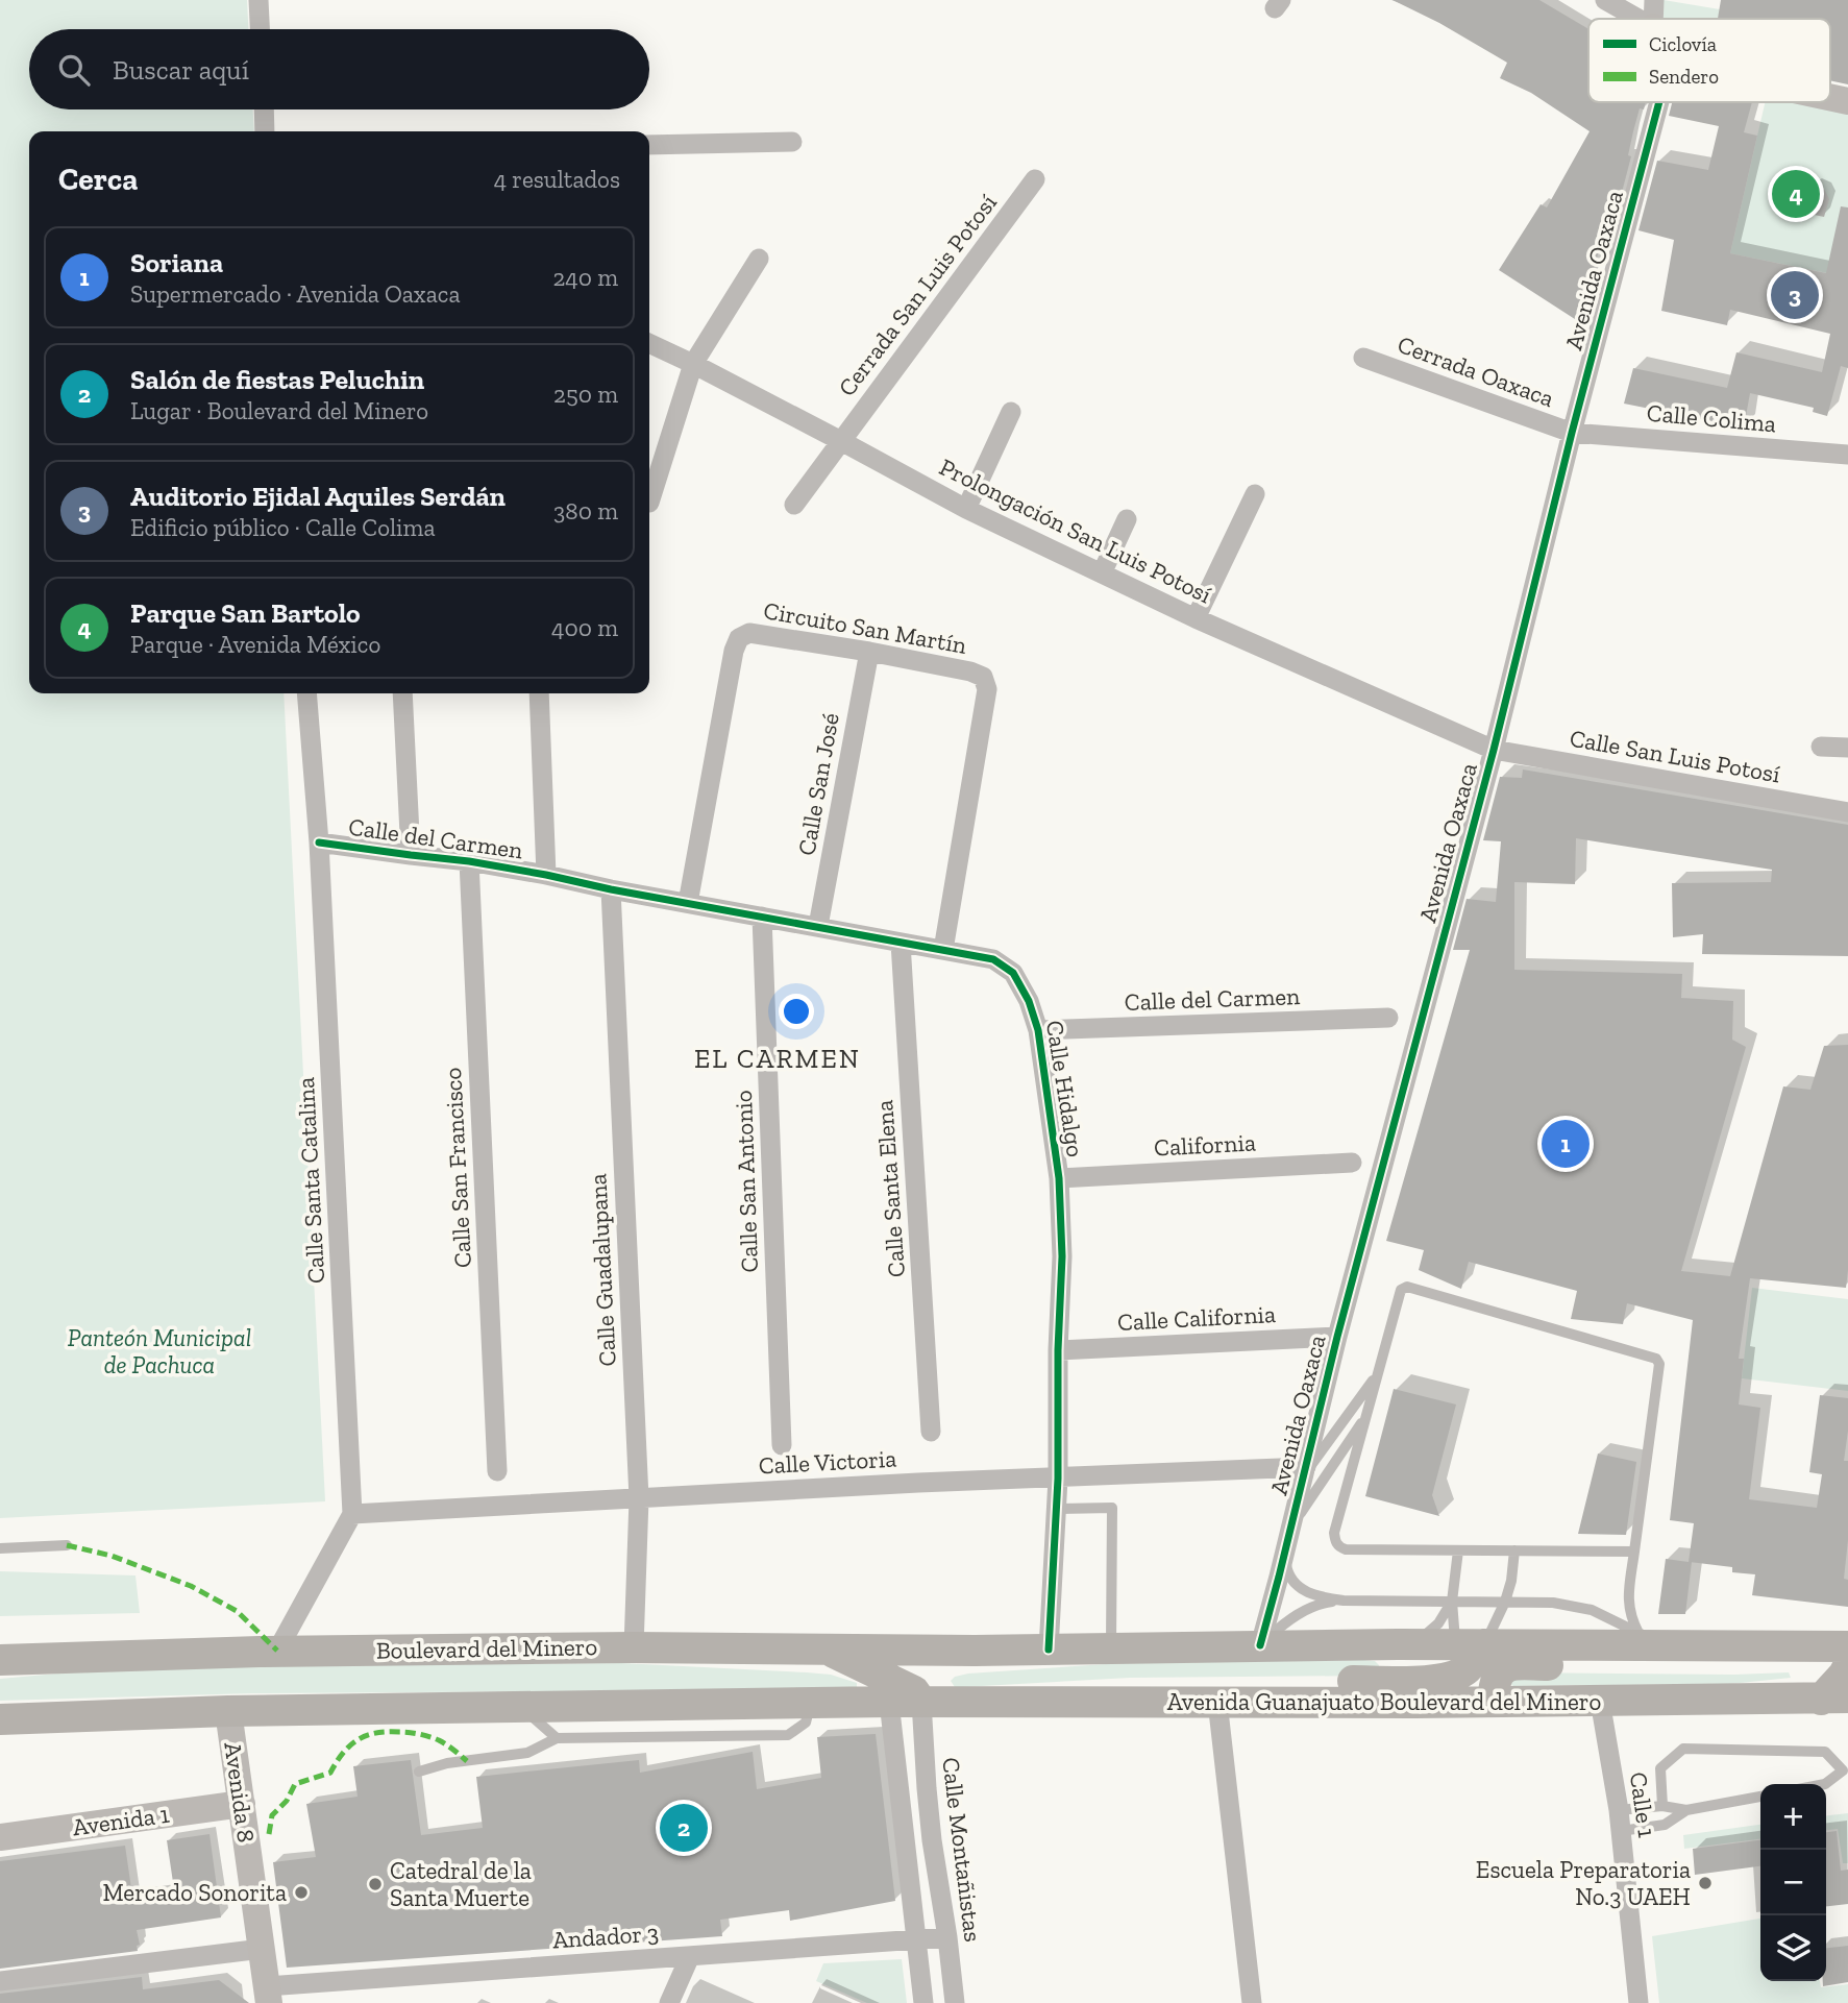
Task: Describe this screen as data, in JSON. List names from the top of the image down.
{
  "streets": {
    "main road": ["Boulevard del Minero", "Avenida Guanajuato Boulevard del Minero"],
    "street": [
      "Avenida Oaxaca",
      "Cerrada San Luis Potosí",
      "Cerrada Oaxaca",
      "Calle Colima",
      "Prolongación San Luis Potosí",
      "Circuito San Martín",
      "Calle San Luis Potosí",
      "Calle San José",
      "Calle del Carmen",
      "Calle Hidalgo",
      "California",
      "Calle San Francisco",
      "Calle Santa Catalina",
      "Calle San Antonio",
      "Calle Santa Elena",
      "Calle Guadalupana",
      "Calle California",
      "Calle Victoria",
      "Avenida 8",
      "Calle 1",
      "Avenida 1",
      "Calle Montañistas",
      "Andador 3"
    ]
  },
  "crossings": [
    ["Avenida Oaxaca", "Cerrada Oaxaca"],
    ["Avenida Oaxaca", "Calle Colima"],
    ["Avenida Oaxaca", "Prolongación San Luis Potosí"],
    ["Avenida Oaxaca", "Calle San Luis Potosí"],
    ["Avenida Oaxaca", "Calle California"],
    ["Avenida Oaxaca", "Calle Victoria"],
    ["Cerrada San Luis Potosí", "Prolongación San Luis Potosí"],
    ["Cerrada Oaxaca", "Calle Colima"],
    ["Prolongación San Luis Potosí", "Calle San Luis Potosí"],
    ["Circuito San Martín", "Calle San José"],
    ["Circuito San Martín", "Calle Hidalgo"],
    ["Calle San José", "Calle Hidalgo"],
    ["Calle del Carmen", "Calle Hidalgo"],
    ["Calle del Carmen", "Calle San Francisco"],
    ["Calle del Carmen", "Calle Santa Catalina"],
    ["Calle Hidalgo", "California"],
    ["Calle Hidalgo", "Calle San Antonio"],
    ["Calle Hidalgo", "Calle Santa Elena"],
    ["Calle Hidalgo", "Calle Guadalupana"],
    ["Calle Hidalgo", "Calle California"],
    ["Calle Hidalgo", "Calle Victoria"],
    ["Calle Santa Catalina", "Calle Victoria"],
    ["Calle Guadalupana", "Calle Victoria"],
    ["Calle Guadalupana", "Boulevard del Minero"],
    ["Avenida Guanajuato Boulevard del Minero", "Calle 1"],
    ["Avenida Guanajuato Boulevard del Minero", "Calle Montañistas"],
    ["Avenida 8", "Avenida 1"],
    ["Avenida 8", "Andador 3"],
    ["Calle Montañistas", "Andador 3"]
  ],
  "districts": ["EL CARMEN"],
  "parks": ["Panteón Municipal de Pachuca"],
  "places": ["Escuela Preparatoria No.3 UAEH", "Catedral de la Santa Muerte", "Mercado Sonorita"],
  "legend": ["Ciclovía", "Sendero"],
  "page": {
    "search": "Buscar aquí",
    "heading": ["Cerca", "4 resultados"],
    "pins": [
      "4",
      "3",
      "1",
      "2"
    ],
    "list": [
      {
        "mark": "1",
        "name": "Soriana",
        "note": "Supermercado · Avenida Oaxaca",
        "value": "240 m"
      },
      {
        "mark": "2",
        "name": "Salón de fiestas Peluchin",
        "note": "Lugar · Boulevard del Minero",
        "value": "250 m"
      },
      {
        "mark": "3",
        "name": "Auditorio Ejidal Aquiles Serdán",
        "note": "Edificio público · Calle Colima",
        "value": "380 m"
      },
      {
        "mark": "4",
        "name": "Parque San Bartolo",
        "note": "Parque · Avenida México",
        "value": "400 m"
      }
    ],
    "map_buttons": ["+", "−"]
  }
}
